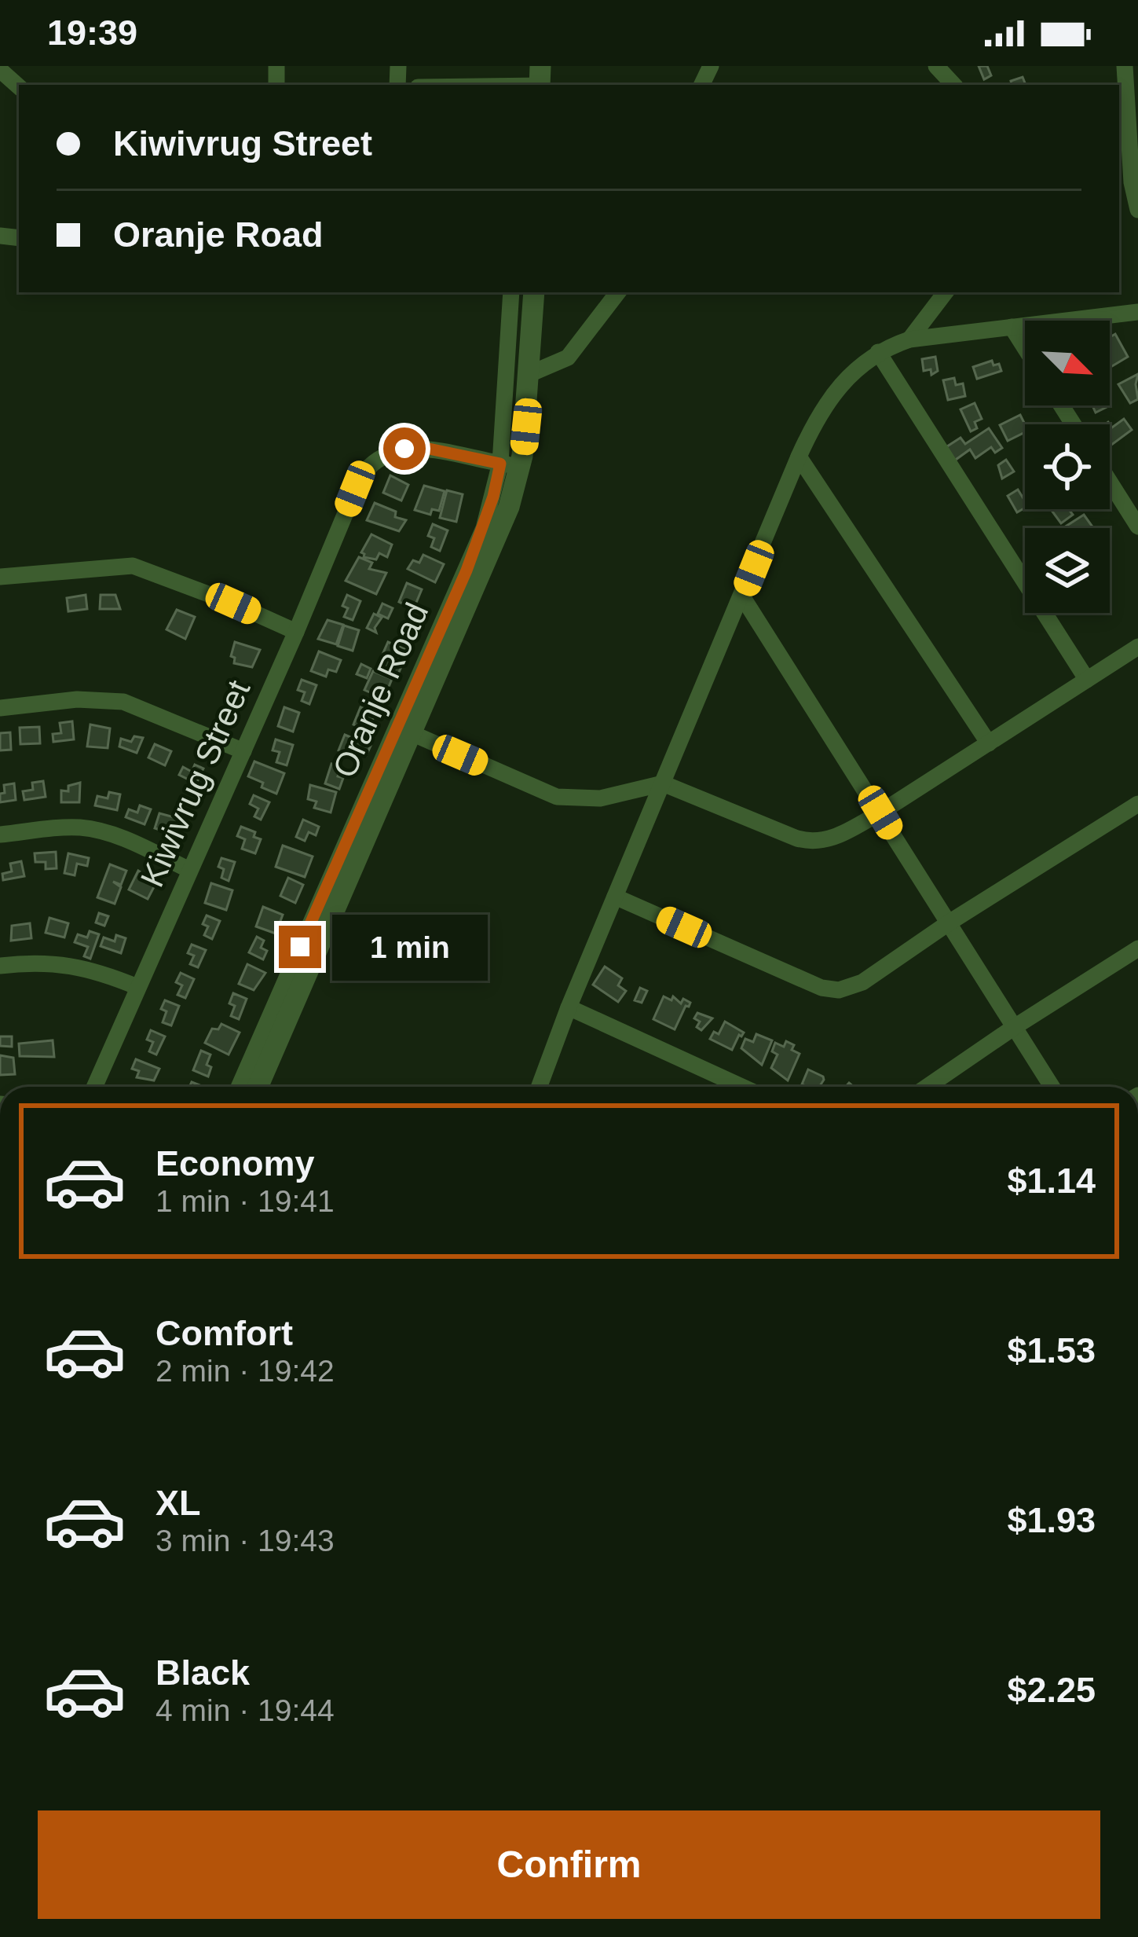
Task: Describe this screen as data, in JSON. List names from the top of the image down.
{
  "streets": {
    "street": ["Oranje Road", "Kiwivrug Street"]
  },
  "crossings": [
    ["Oranje Road", "Kiwivrug Street"]
  ],
  "north": "bottom right",
  "page": {
    "status": "19:39",
    "banner": ["Kiwivrug Street", "Oranje Road"],
    "bubble": "1 min",
    "list": [
      {
        "name": "Economy",
        "note": "1 min · 19:41",
        "value": "$1.14"
      },
      {
        "name": "Comfort",
        "note": "2 min · 19:42",
        "value": "$1.53"
      },
      {
        "name": "XL",
        "note": "3 min · 19:43",
        "value": "$1.93"
      },
      {
        "name": "Black",
        "note": "4 min · 19:44",
        "value": "$2.25"
      }
    ],
    "buttons": "Confirm"
  }
}
